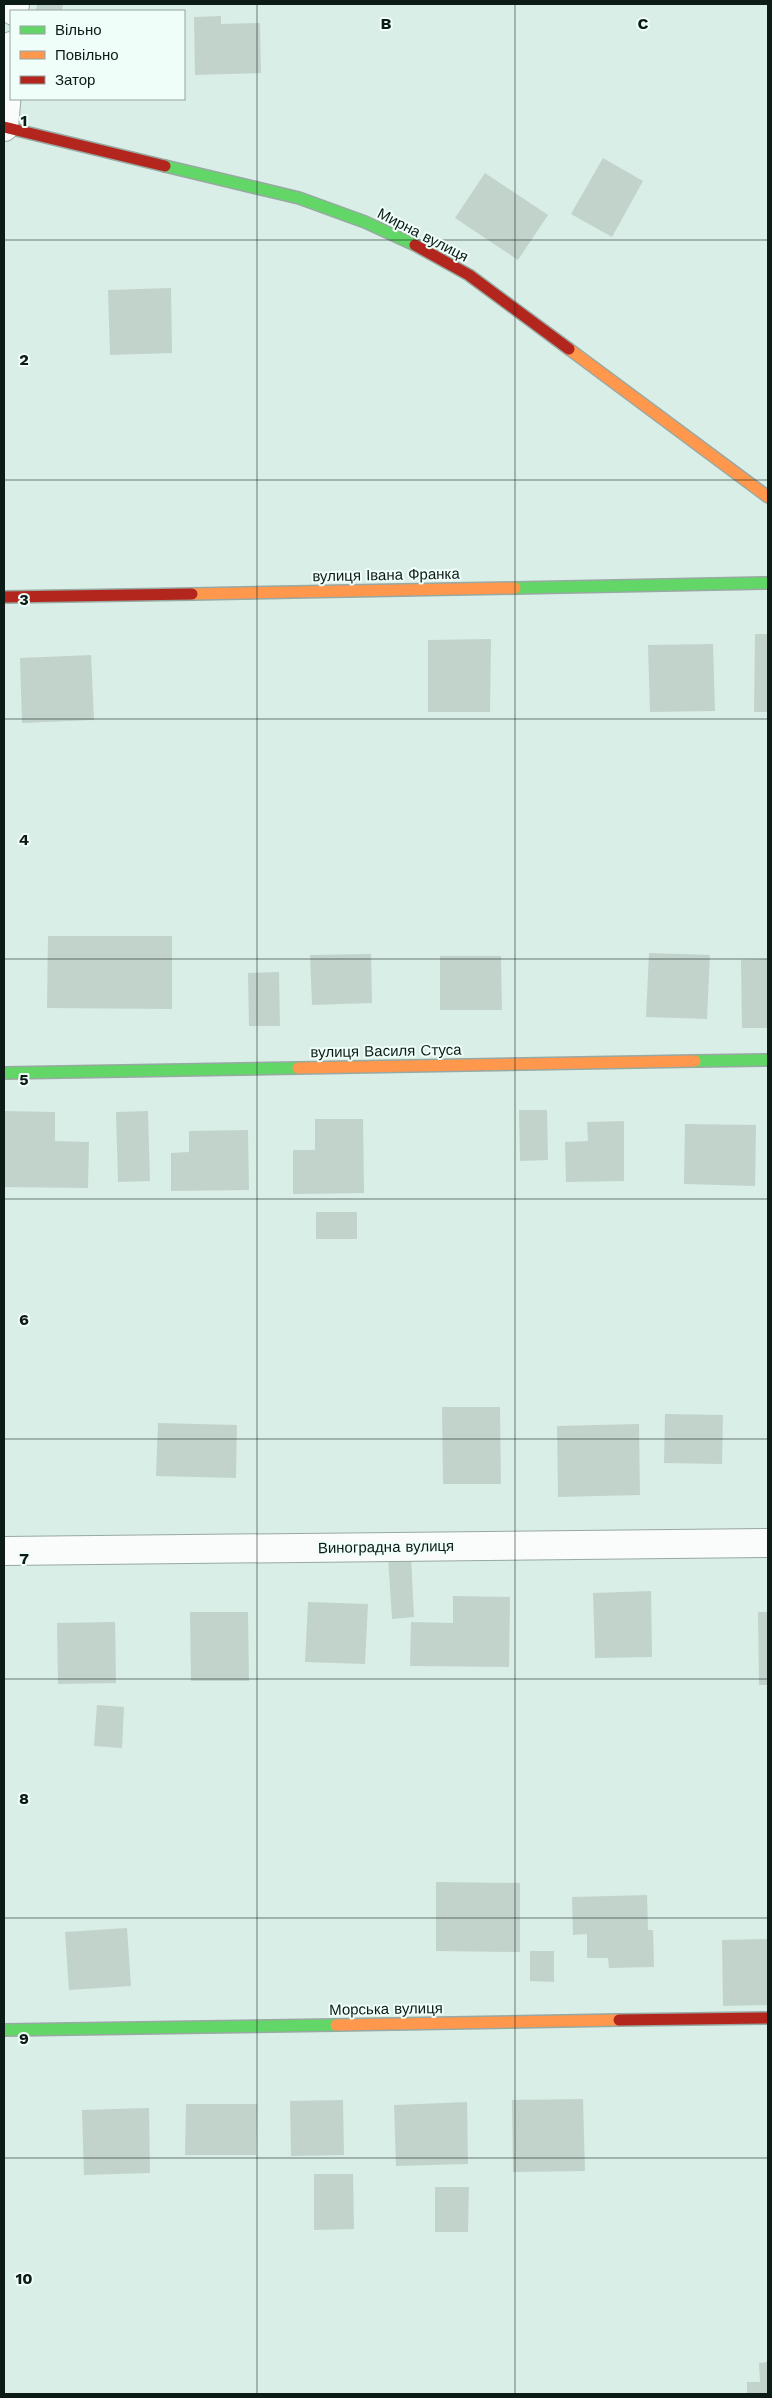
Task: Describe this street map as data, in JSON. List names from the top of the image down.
{
  "streets": {
    "street": [
      "Мирна вулиця",
      "вулиця Івана Франка",
      "вулиця Василя Стуса",
      "Виноградна вулиця",
      "Морська вулиця"
    ]
  },
  "legend": ["Вільно", "Повільно", "Затор"],
  "grid": {
    "columns": ["B", "C"],
    "rows": [
      "1",
      "2",
      "3",
      "4",
      "5",
      "6",
      "7",
      "8",
      "9",
      "10"
    ]
  }
}
